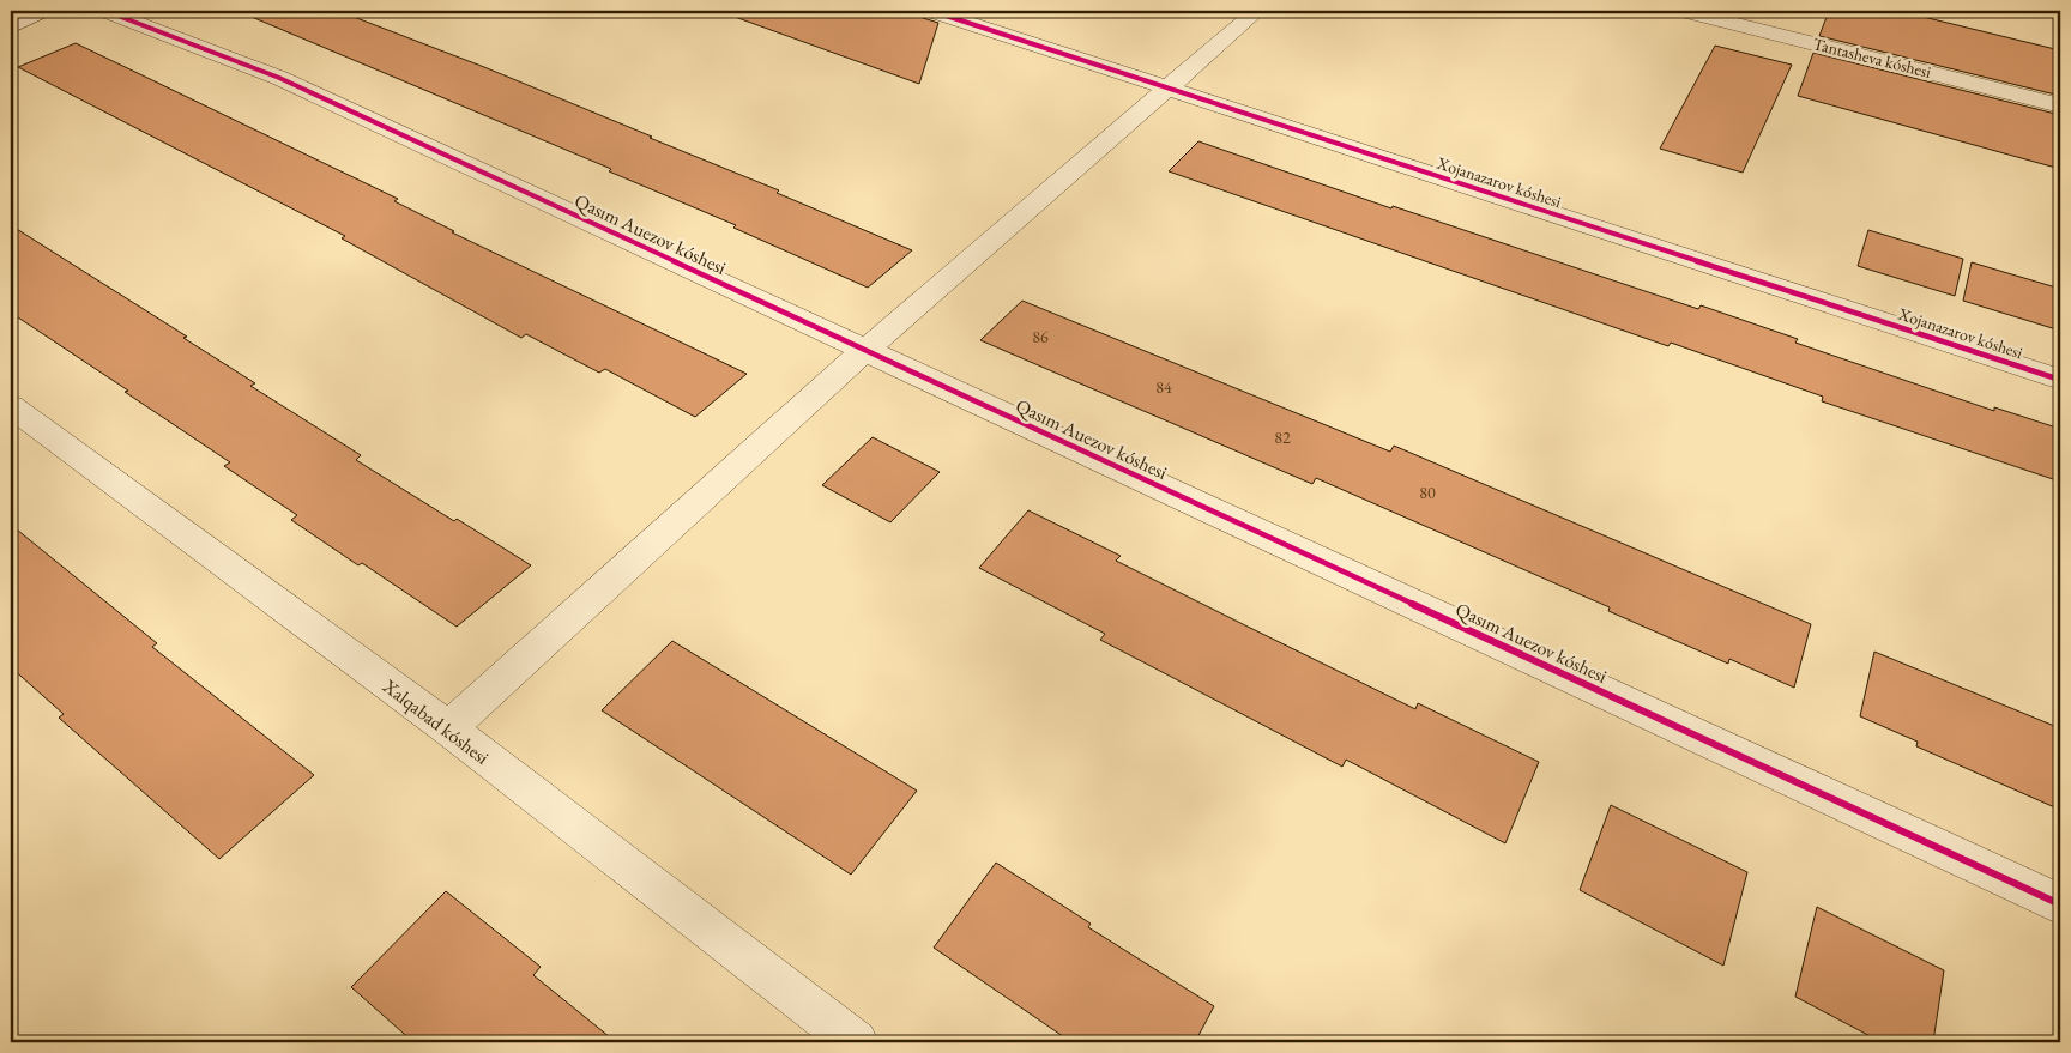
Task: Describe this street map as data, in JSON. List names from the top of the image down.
{
  "streets": {
    "street": [
      "Tantasheva kóshesi",
      "Xojanazarov kóshesi",
      "Qasım Auezov kóshesi",
      "Xalqabad kóshesi"
    ]
  },
  "house_numbers": [
    "86",
    "84",
    "82",
    "80"
  ]
}
